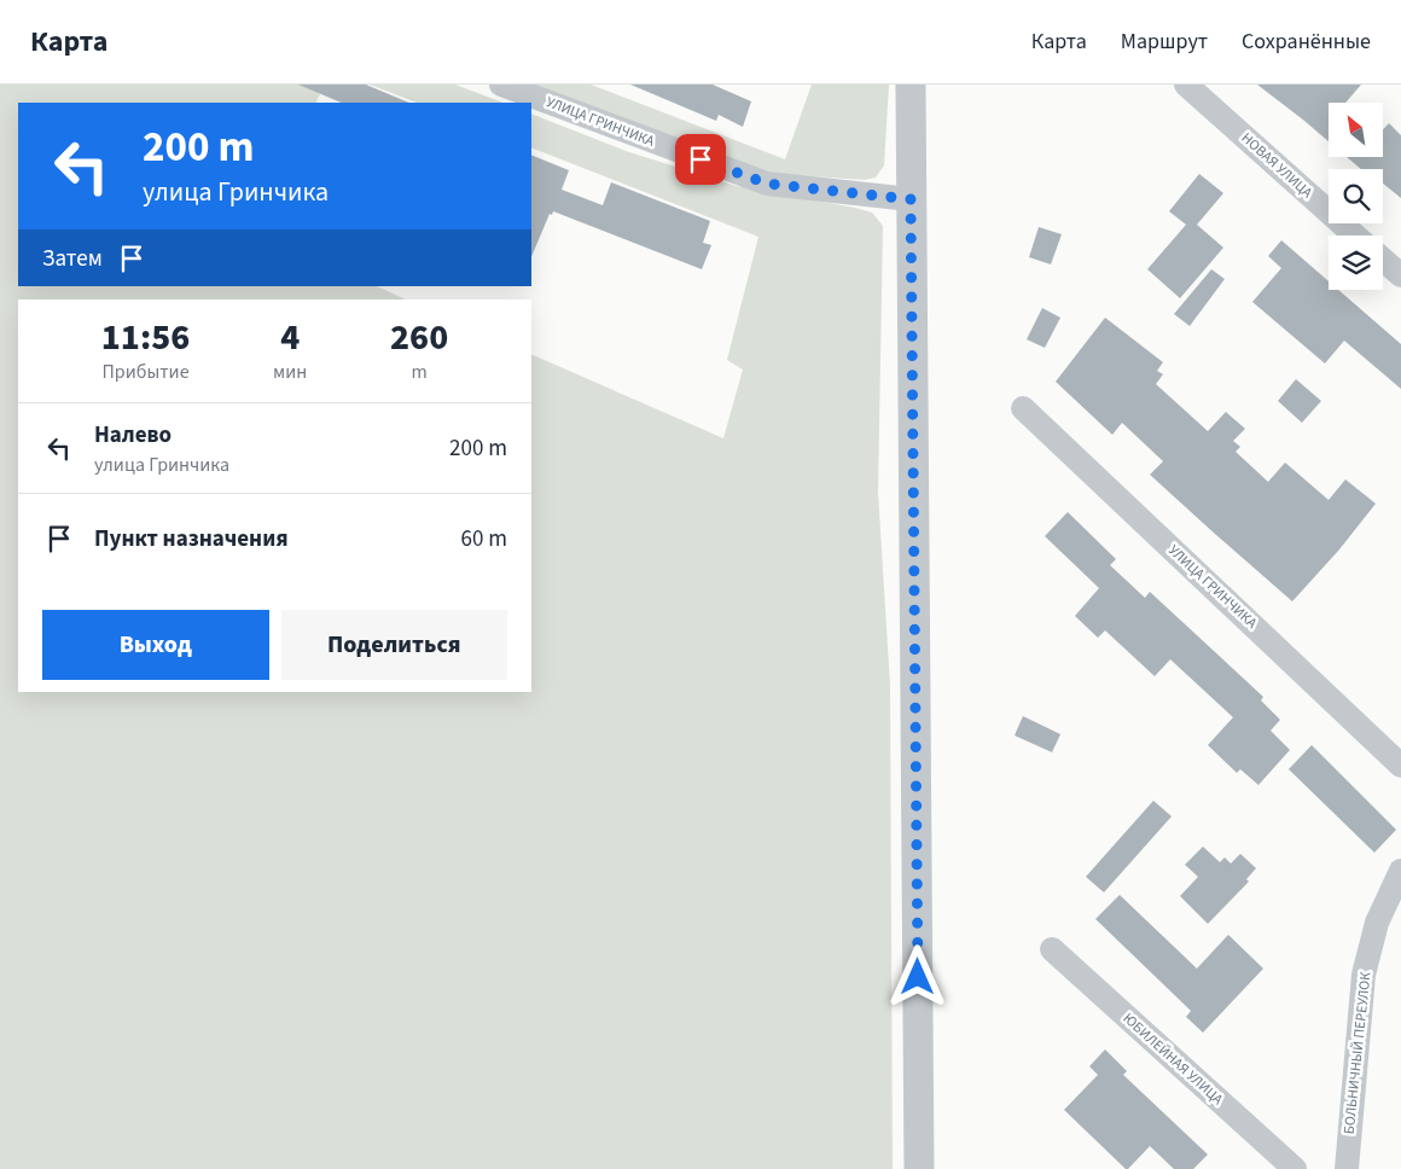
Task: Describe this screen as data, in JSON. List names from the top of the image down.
{
  "streets": {
    "street": [
      "УЛИЦА ГРИНЧИКА",
      "НОВАЯ УЛИЦА",
      "БОЛЬНИЧНЫЙ ПЕРЕУЛОК",
      "ЮБИЛЕЙНАЯ УЛИЦА"
    ]
  },
  "north": "top left",
  "page": {
    "header": "Карта",
    "nav": ["Карта", "Маршрут", "Сохранённые"],
    "turn": ["200 m", "улица Гринчика"],
    "then": "Затем",
    "eta": [
      "11:56",
      "Прибытие",
      "4",
      "мин",
      "260",
      "m"
    ],
    "list": [
      {
        "name": "Налево",
        "note": "улица Гринчика",
        "value": "200 m"
      },
      {
        "name": "Пункт назначения",
        "value": "60 m"
      }
    ],
    "buttons": ["Выход", "Поделиться"]
  }
}
